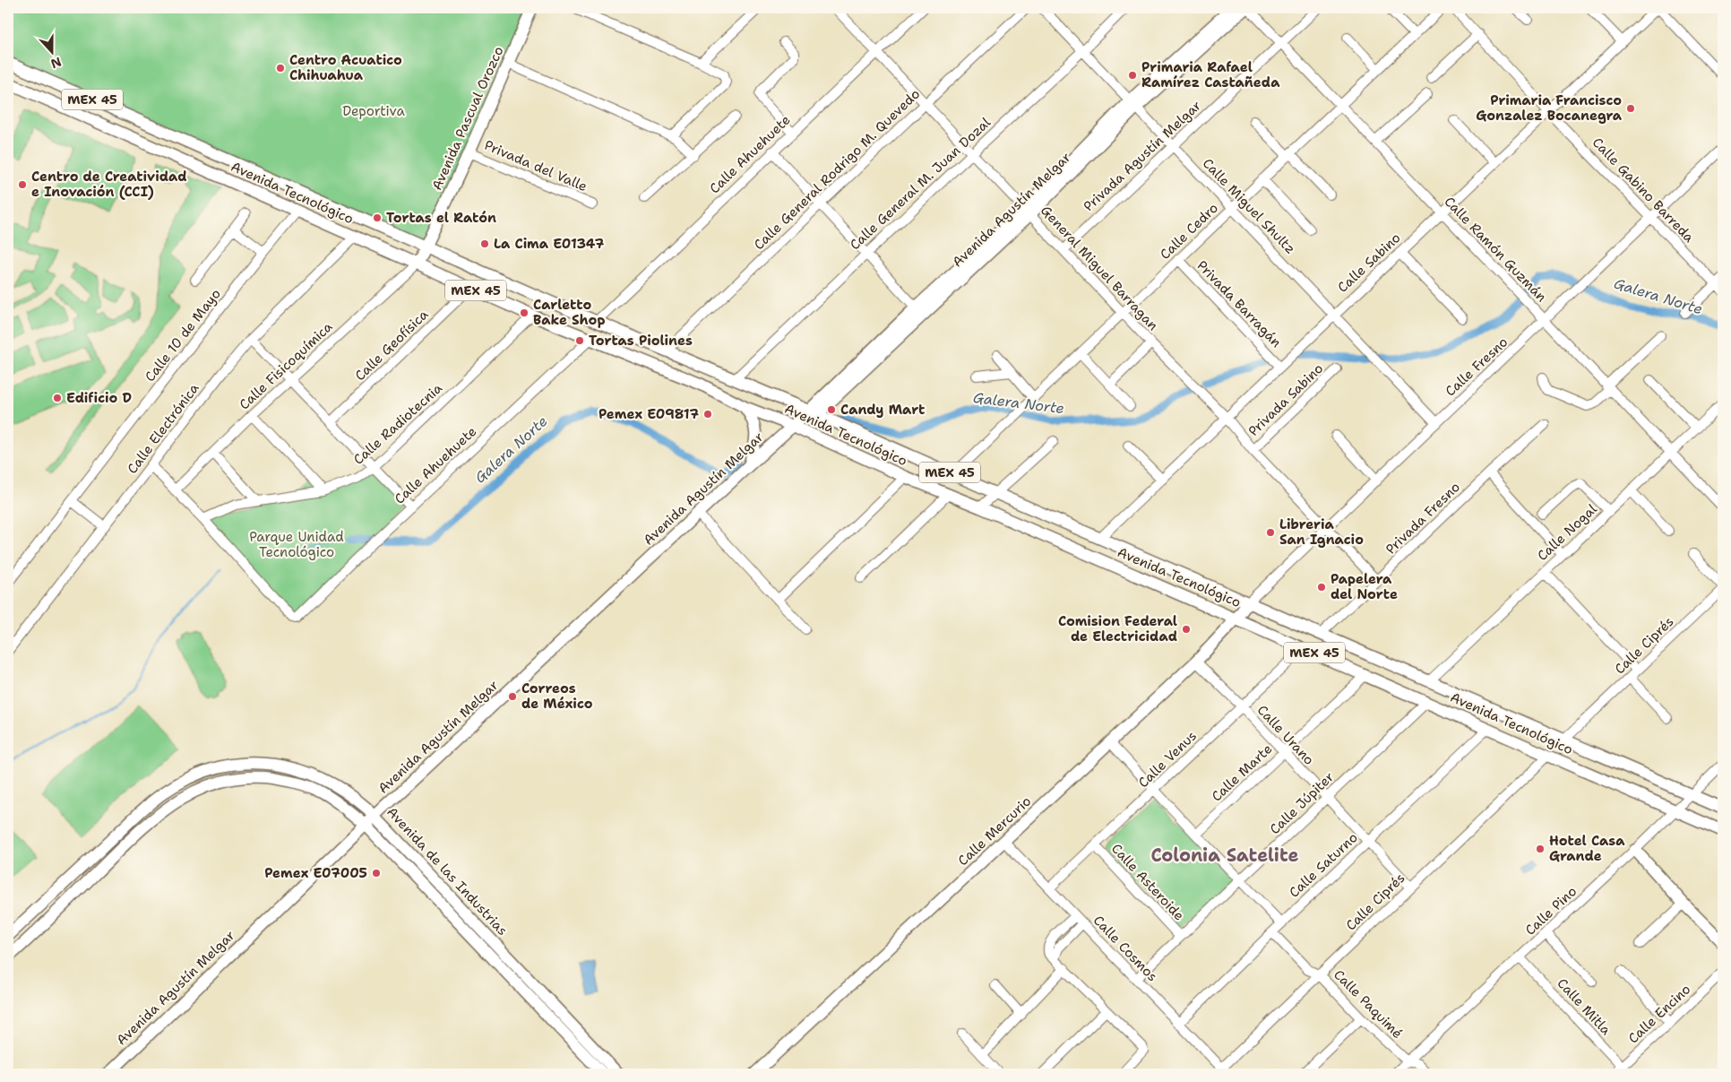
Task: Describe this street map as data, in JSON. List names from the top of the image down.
{
  "streets": {
    "main road": [
      "MEX 45",
      "Avenida Pascual Orozco",
      "Avenida Tecnológico",
      "Avenida Agustín Melgar",
      "Calle Mercurio",
      "Avenida de las Industrias"
    ],
    "street": [
      "Calle Ahuehuete",
      "Privada Agustín Melgar",
      "Privada del Valle",
      "Calle General Rodrigo M. Quevedo",
      "Calle General M. Juan Dozal",
      "Calle Gabino Barreda",
      "Calle Miguel Shultz",
      "Calle Cedro",
      "Calle Ramón Guzmán",
      "Calle Sabino",
      "General Miguel Barragan",
      "Privada Barragán",
      "Calle 10 de Mayo",
      "Calle Geofísica",
      "Calle Fisicoquímica",
      "Calle Fresno",
      "Privada Sabino",
      "Calle Radiotecnia",
      "Calle Electrónica",
      "Privada Fresno",
      "Calle Nogal",
      "Calle Ciprés",
      "Calle Urano",
      "Calle Venus",
      "Calle Marte",
      "Calle Júpiter",
      "Calle Saturno",
      "Calle Asteroide",
      "Calle Pino",
      "Calle Cosmos",
      "Calle Paquimé",
      "Calle Mitla",
      "Calle Encino"
    ]
  },
  "crossings": [
    ["Avenida Pascual Orozco", "Privada del Valle"],
    ["Avenida Pascual Orozco", "Avenida Tecnológico"],
    ["Avenida Pascual Orozco", "Calle Fisicoquímica"],
    ["Calle Ahuehuete", "Avenida Tecnológico"],
    ["Calle Ahuehuete", "General Miguel Barragan"],
    ["Calle Ahuehuete", "Calle Radiotecnia"],
    ["Privada Agustín Melgar", "Calle Miguel Shultz"],
    ["Privada Agustín Melgar", "Calle Ramón Guzmán"],
    ["Privada Agustín Melgar", "General Miguel Barragan"],
    ["Calle General Rodrigo M. Quevedo", "Avenida Tecnológico"],
    ["Calle General Rodrigo M. Quevedo", "General Miguel Barragan"],
    ["Calle General M. Juan Dozal", "Avenida Tecnológico"],
    ["Calle General M. Juan Dozal", "Calle Miguel Shultz"],
    ["Calle General M. Juan Dozal", "General Miguel Barragan"],
    ["Calle Gabino Barreda", "Calle Sabino"],
    ["Calle Gabino Barreda", "Calle Fresno"],
    ["Avenida Tecnológico", "Avenida Agustín Melgar"],
    ["Avenida Tecnológico", "Calle Cedro"],
    ["Avenida Tecnológico", "Calle Sabino"],
    ["Avenida Tecnológico", "Calle 10 de Mayo"],
    ["Avenida Tecnológico", "Calle Geofísica"],
    ["Avenida Tecnológico", "Calle Fisicoquímica"],
    ["Avenida Tecnológico", "Calle Fresno"],
    ["Avenida Tecnológico", "Calle Radiotecnia"],
    ["Avenida Tecnológico", "Calle Electrónica"],
    ["Avenida Tecnológico", "Privada Fresno"],
    ["Avenida Tecnológico", "Calle Nogal"],
    ["Avenida Tecnológico", "Calle Ciprés"],
    ["Avenida Tecnológico", "Calle Venus"],
    ["Avenida Tecnológico", "Calle Marte"],
    ["Avenida Tecnológico", "Calle Júpiter"],
    ["Avenida Tecnológico", "Calle Mercurio"],
    ["Avenida Tecnológico", "Calle Saturno"],
    ["Avenida Tecnológico", "Calle Pino"],
    ["Calle Miguel Shultz", "Avenida Agustín Melgar"],
    ["Calle Miguel Shultz", "Calle Cedro"],
    ["Calle Miguel Shultz", "Calle Sabino"],
    ["Calle Miguel Shultz", "Calle Fresno"],
    ["Avenida Agustín Melgar", "Calle Ramón Guzmán"],
    ["Avenida Agustín Melgar", "General Miguel Barragan"],
    ["Avenida Agustín Melgar", "Avenida de las Industrias"],
    ["Calle Cedro", "Calle Ramón Guzmán"],
    ["Calle Cedro", "General Miguel Barragan"],
    ["Calle Cedro", "Privada Barragán"],
    ["Calle Ramón Guzmán", "Calle Sabino"],
    ["Calle Ramón Guzmán", "Calle Fresno"],
    ["Calle Ramón Guzmán", "Calle Nogal"],
    ["Calle Sabino", "General Miguel Barragan"],
    ["Calle Sabino", "Privada Barragán"],
    ["General Miguel Barragan", "Calle Fresno"],
    ["General Miguel Barragan", "Privada Sabino"],
    ["General Miguel Barragan", "Privada Fresno"],
    ["Calle Fresno", "Calle Mercurio"],
    ["Calle Ciprés", "Calle Urano"],
    ["Calle Ciprés", "Calle Cosmos"],
    ["Calle Ciprés", "Calle Paquimé"],
    ["Calle Urano", "Calle Venus"],
    ["Calle Urano", "Calle Marte"],
    ["Calle Urano", "Calle Júpiter"],
    ["Calle Urano", "Calle Mercurio"],
    ["Calle Urano", "Calle Saturno"],
    ["Calle Venus", "Calle Asteroide"],
    ["Calle Venus", "Calle Cosmos"],
    ["Calle Júpiter", "Calle Asteroide"],
    ["Calle Júpiter", "Calle Cosmos"],
    ["Calle Mercurio", "Calle Cosmos"],
    ["Calle Saturno", "Calle Cosmos"],
    ["Calle Saturno", "Calle Paquimé"],
    ["Calle Pino", "Calle Paquimé"],
    ["Calle Pino", "Calle Mitla"],
    ["Calle Mitla", "Calle Encino"]
  ],
  "districts": ["Colonia Satelite"],
  "water": ["Galera Norte"],
  "parks": ["Deportiva", "Parque Unidad Tecnológico"],
  "places": [
    "Centro Acuatico Chihuahua",
    "Primaria Rafael Ramírez Castañeda",
    "Primaria Francisco Gonzalez Bocanegra",
    "Centro de Creatividad e Inovación (CCI)",
    "Tortas el Ratón",
    "La Cima E01347",
    "Carletto Bake Shop",
    "Tortas Piolines",
    "Edificio D",
    "Candy Mart",
    "Pemex E09817",
    "Libreria San Ignacio",
    "Papelera del Norte",
    "Comision Federal de Electricidad",
    "Correos de México",
    "Hotel Casa Grande",
    "Pemex E07005"
  ],
  "north": "bottom"
}
